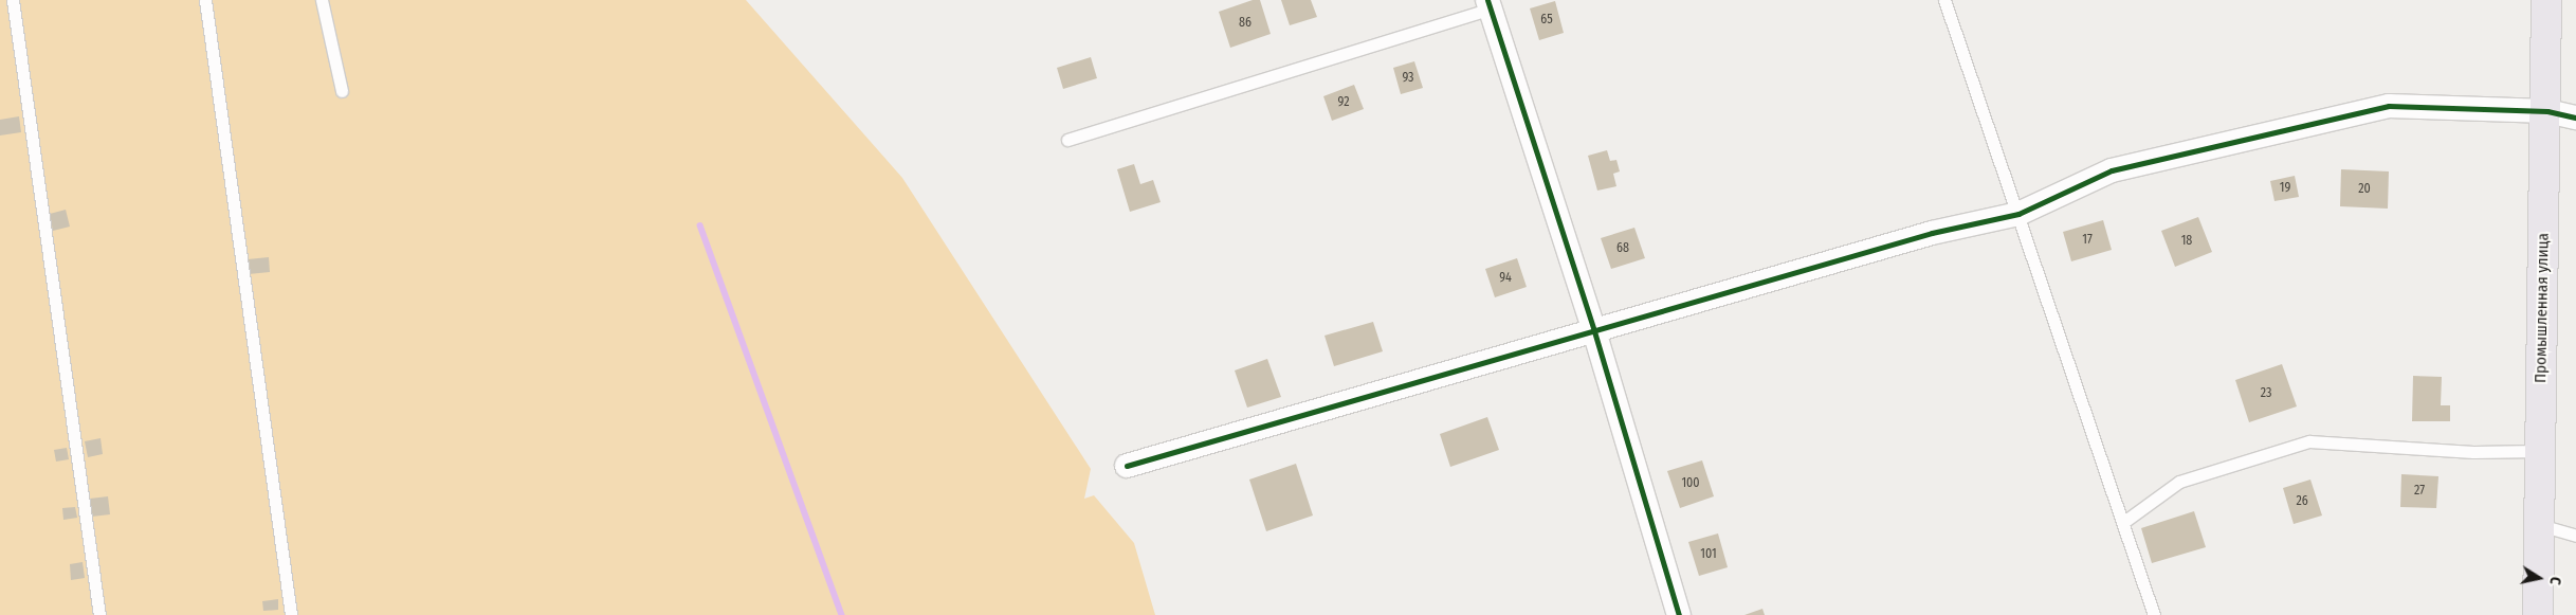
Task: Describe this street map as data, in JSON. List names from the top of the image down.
{
  "streets": {
    "main road": ["Промышленная улица"]
  },
  "house_numbers": [
    "65",
    "86",
    "93",
    "92",
    "19",
    "20",
    "17",
    "18",
    "68",
    "94",
    "23",
    "100",
    "27",
    "26",
    "101"
  ],
  "north": "right"
}
